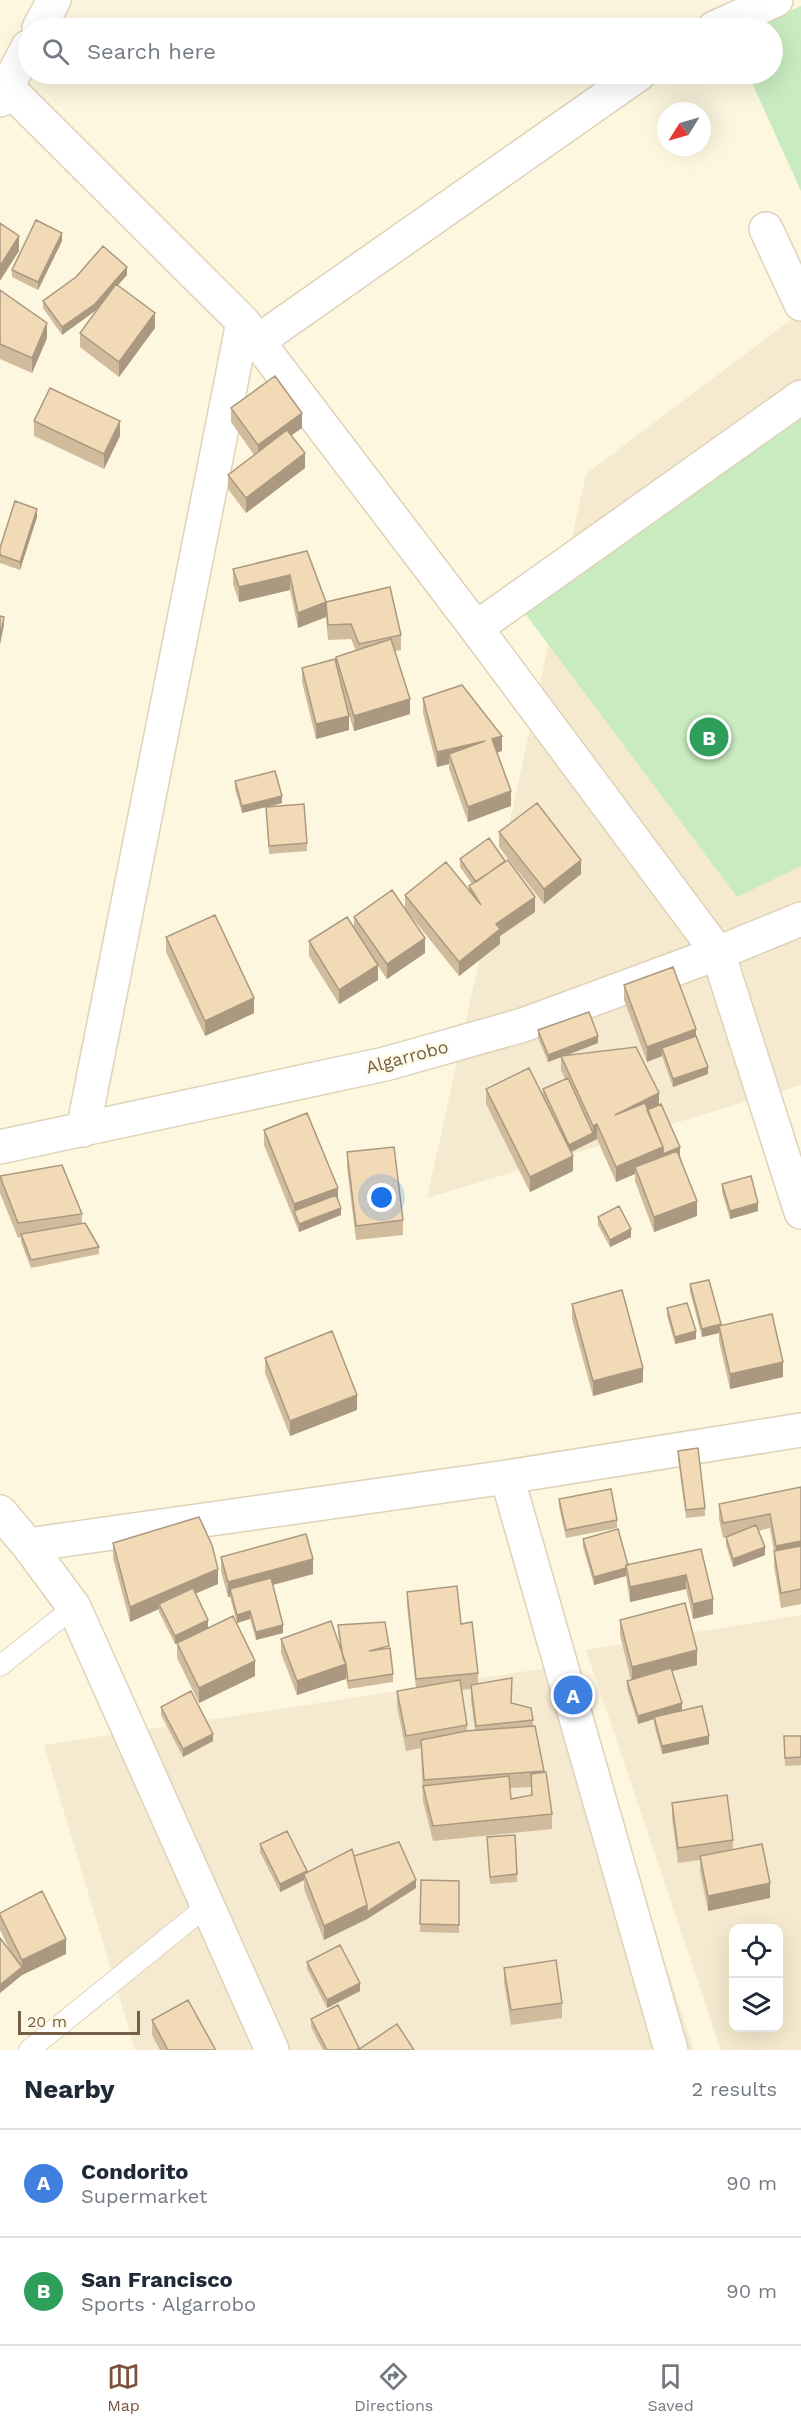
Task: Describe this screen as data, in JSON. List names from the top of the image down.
{
  "streets": {
    "street": ["Algarrobo"]
  },
  "scale_bar": "20 m",
  "north": "bottom left",
  "page": {
    "search": "Search here",
    "pins": ["B", "A"],
    "scale": "20 m",
    "heading": ["Nearby", "2 results"],
    "list": [
      {
        "mark": "A",
        "name": "Condorito",
        "note": "Supermarket",
        "value": "90 m"
      },
      {
        "mark": "B",
        "name": "San Francisco",
        "note": "Sports · Algarrobo",
        "value": "90 m"
      }
    ],
    "nav": ["Map", "Directions", "Saved"]
  }
}
